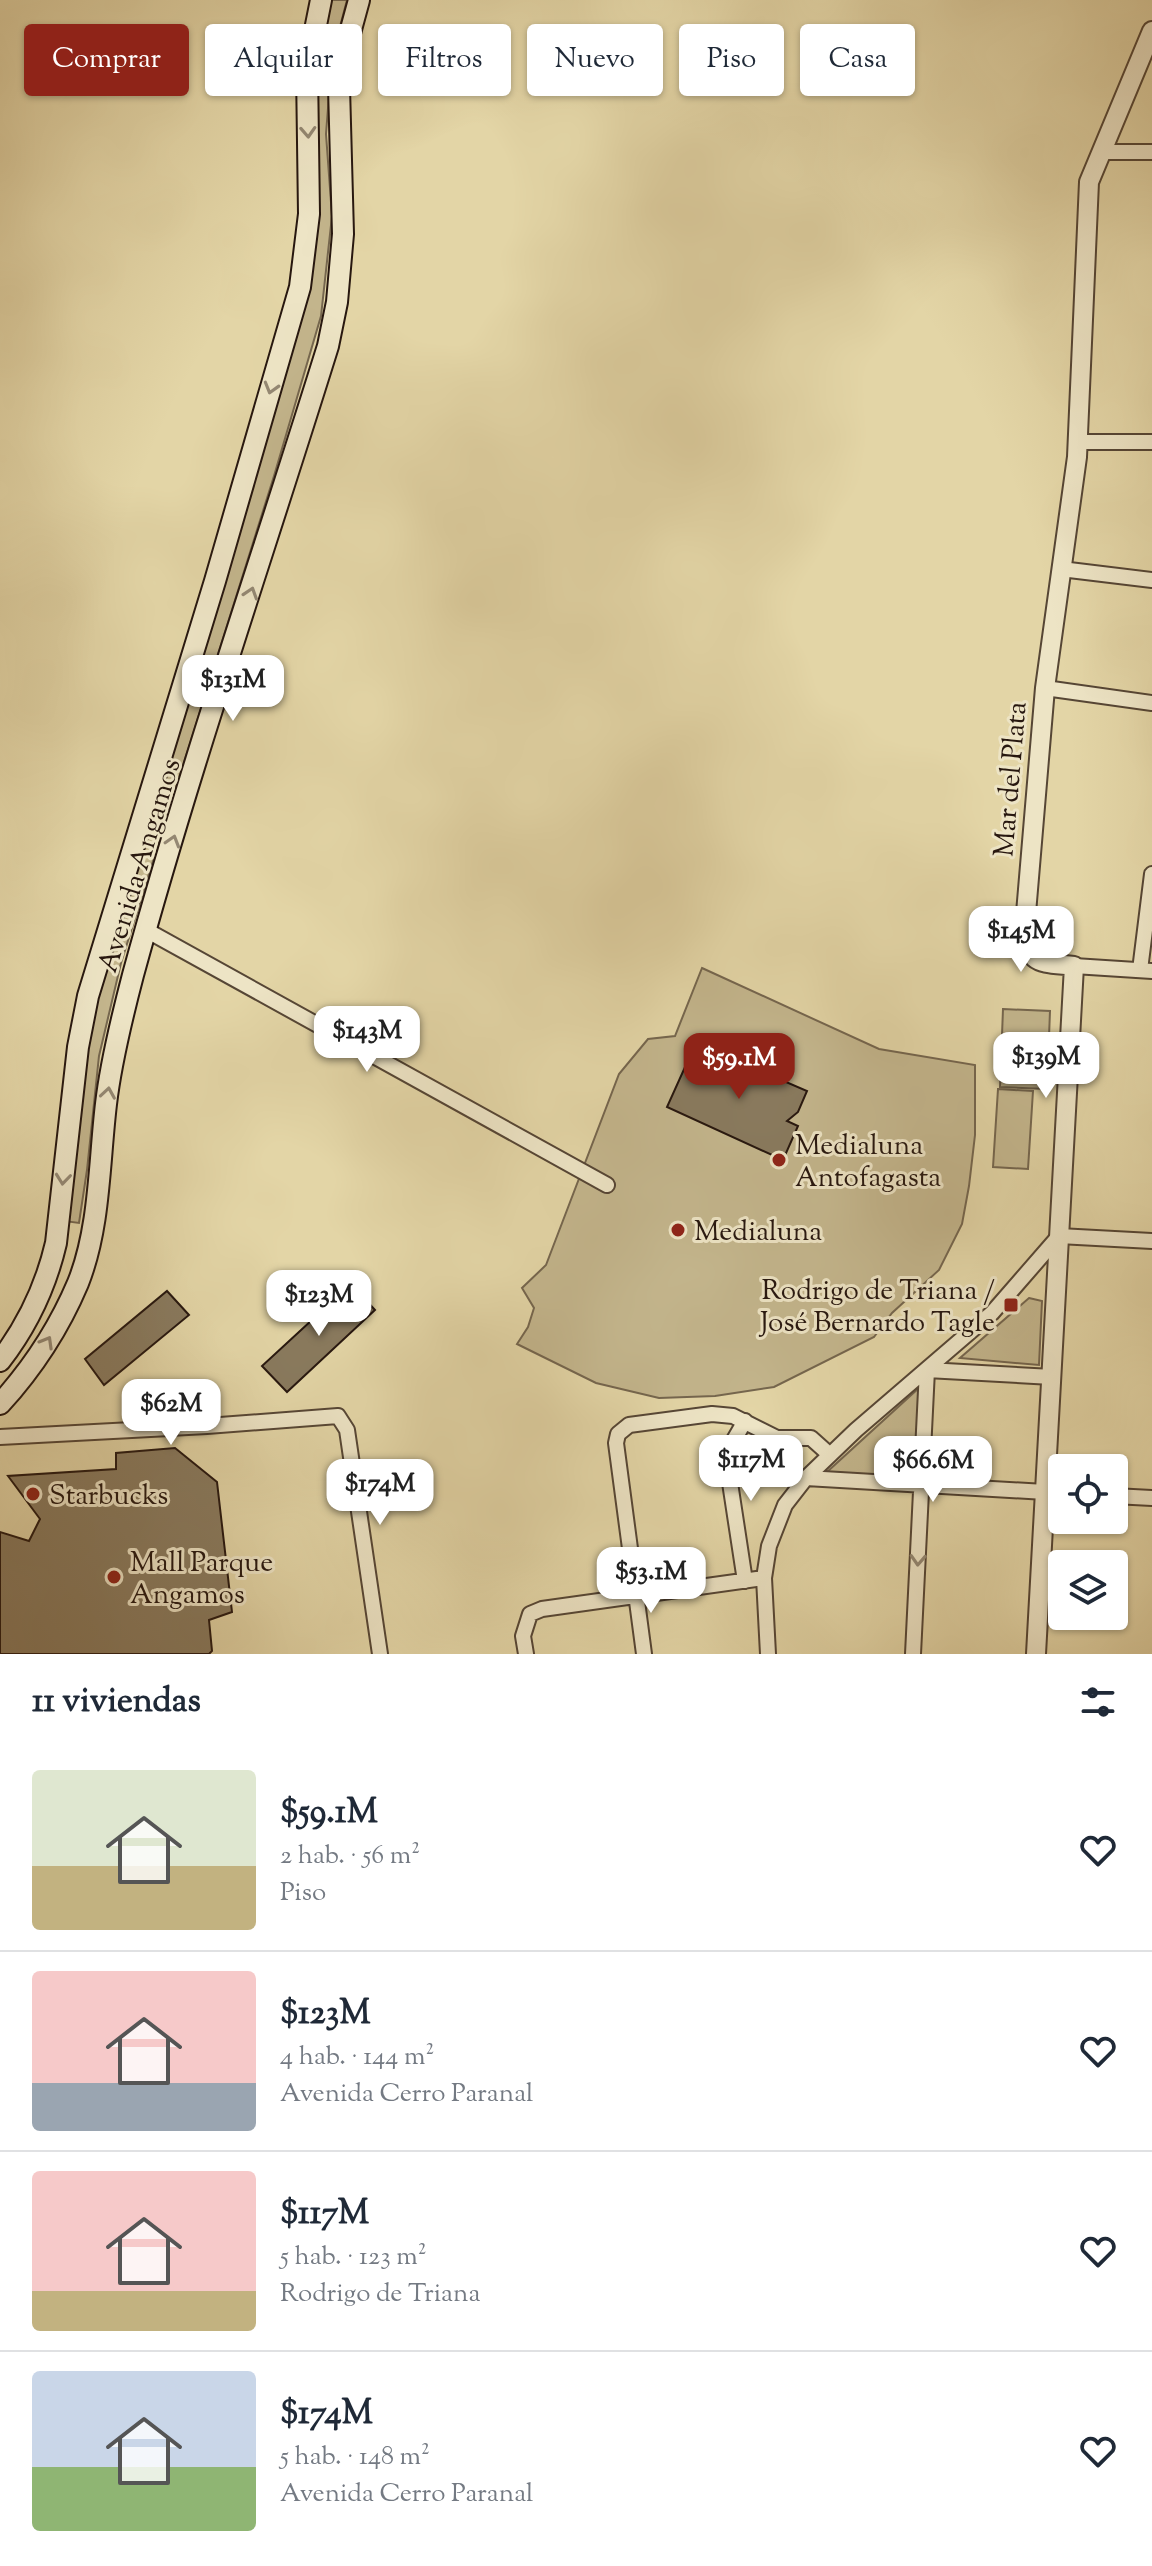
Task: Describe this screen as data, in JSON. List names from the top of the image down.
{
  "streets": {
    "main road": ["Avenida Angamos"],
    "street": ["Mar del Plata"]
  },
  "places": {
    "other": [
      "Medialuna Antofagasta",
      "Medialuna",
      "Starbucks",
      "Mall Parque Angamos"
    ],
    "transit": ["Rodrigo de Triana / José Bernardo Tagle"]
  },
  "page": {
    "chip": [
      "Comprar",
      "Alquilar",
      "Filtros",
      "Nuevo",
      "Piso",
      "Casa"
    ],
    "price": [
      "$131M",
      "$145M",
      "$143M",
      "$139M",
      "$59.1M",
      "$123M",
      "$62M",
      "$117M",
      "$66.6M",
      "$174M",
      "$53.1M"
    ],
    "heading": "11 viviendas",
    "list": [
      {
        "name": "$59.1M",
        "note": "2 hab. · 56 m² · Piso"
      },
      {
        "name": "$123M",
        "note": "4 hab. · 144 m² · Avenida Cerro Paranal"
      },
      {
        "name": "$117M",
        "note": "5 hab. · 123 m² · Rodrigo de Triana"
      },
      {
        "name": "$174M",
        "note": "5 hab. · 148 m² · Avenida Cerro Paranal"
      }
    ]
  }
}
